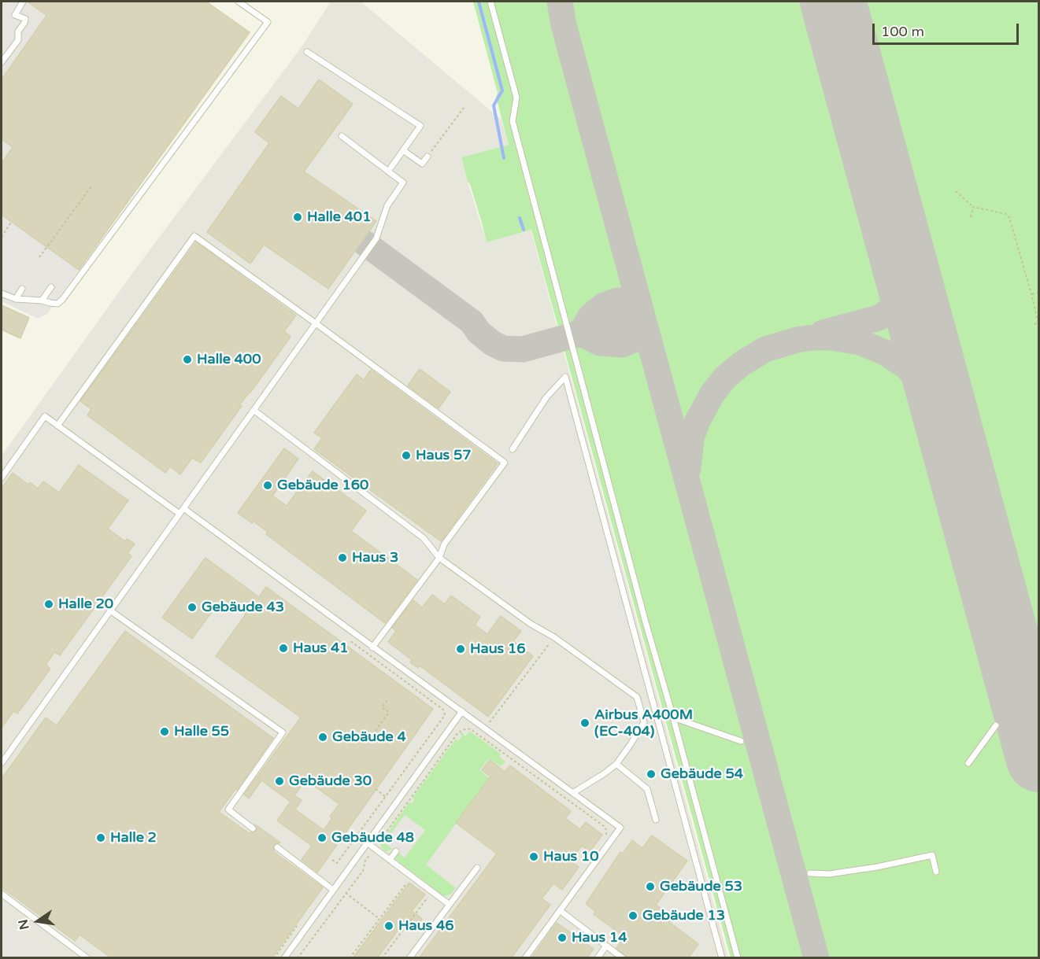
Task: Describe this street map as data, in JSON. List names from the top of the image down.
{
  "places": [
    "Halle 401",
    "Halle 400",
    "Haus 57",
    "Gebäude 160",
    "Haus 3",
    "Halle 20",
    "Gebäude 43",
    "Haus 41",
    "Haus 16",
    "Airbus A400M (EC-404)",
    "Halle 55",
    "Gebäude 4",
    "Gebäude 54",
    "Gebäude 30",
    "Halle 2",
    "Gebäude 48",
    "Haus 10",
    "Gebäude 53",
    "Gebäude 13",
    "Haus 46",
    "Haus 14"
  ],
  "scale_bar": "100 m",
  "north": "left"
}
